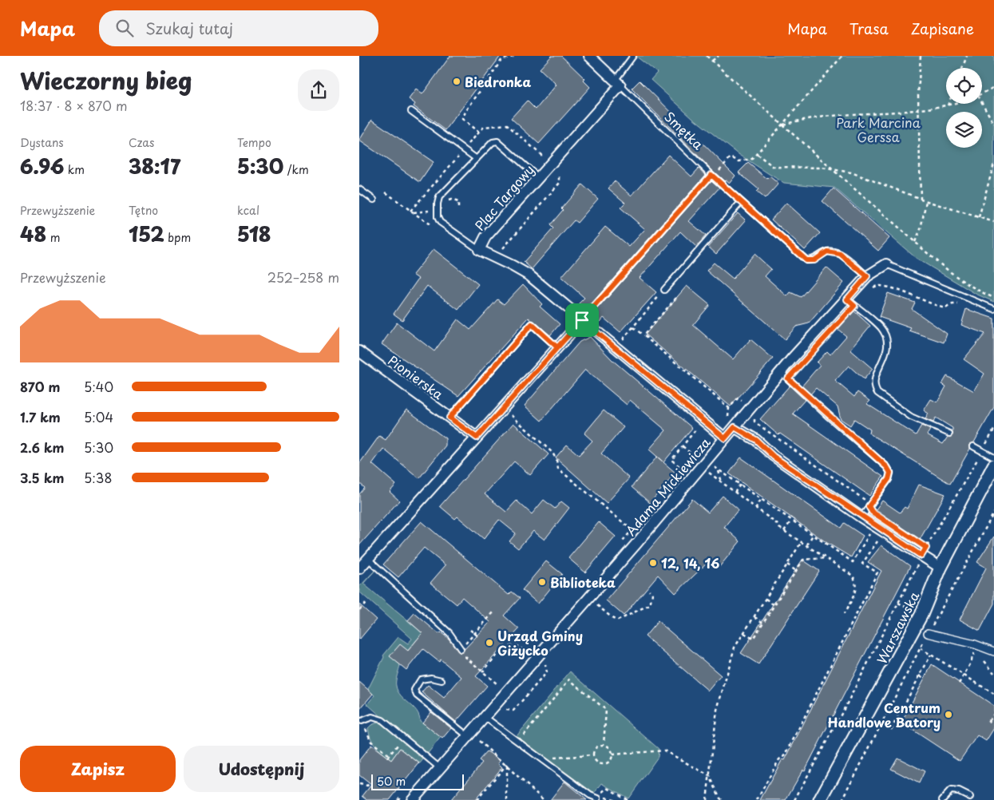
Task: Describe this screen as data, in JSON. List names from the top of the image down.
{
  "streets": {
    "street": [
      "Smętka",
      "Plac Targowy",
      "Pionierska",
      "Adama Mickiewicza",
      "Warszawska"
    ]
  },
  "crossings": [
    ["Smętka", "Plac Targowy"],
    ["Smętka", "Adama Mickiewicza"],
    ["Plac Targowy", "Adama Mickiewicza"]
  ],
  "parks": ["Park Marcina Gerssa"],
  "places": [
    "Biedronka",
    "12, 14, 16",
    "Biblioteka",
    "Urząd Gminy Giżycko",
    "Centrum Handlowe Batory"
  ],
  "scale_bar": "50 m",
  "page": {
    "header": "Mapa",
    "search": "Szukaj tutaj",
    "nav": ["Mapa", "Trasa", "Zapisane"],
    "heading": ["Wieczorny bieg", "18:37 · 8 × 870 m"],
    "stats": [
      ["Dystans", "6.96 km"],
      ["Czas", "38:17"],
      ["Tempo", "5:30 /km"],
      ["Przewyższenie", "48 m"],
      ["Tętno", "152 bpm"],
      ["kcal", "518"]
    ],
    "chart": ["Przewyższenie", "252–258 m"],
    "list": [
      {
        "name": "870 m",
        "note": "5:40"
      },
      {
        "name": "1.7 km",
        "note": "5:04"
      },
      {
        "name": "2.6 km",
        "note": "5:30"
      },
      {
        "name": "3.5 km",
        "note": "5:38"
      }
    ],
    "buttons": ["Zapisz", "Udostępnij"],
    "scale": "50 m"
  }
}
